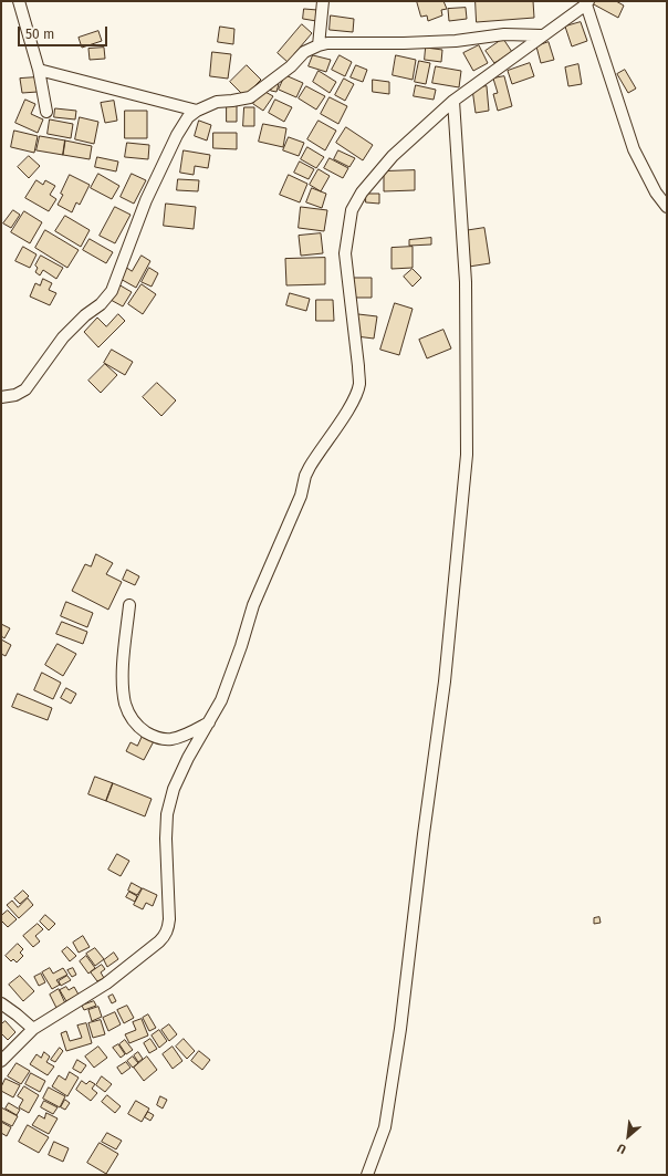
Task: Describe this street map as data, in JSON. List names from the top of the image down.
{
  "scale_bar": "50 m",
  "north": "bottom left"
}
